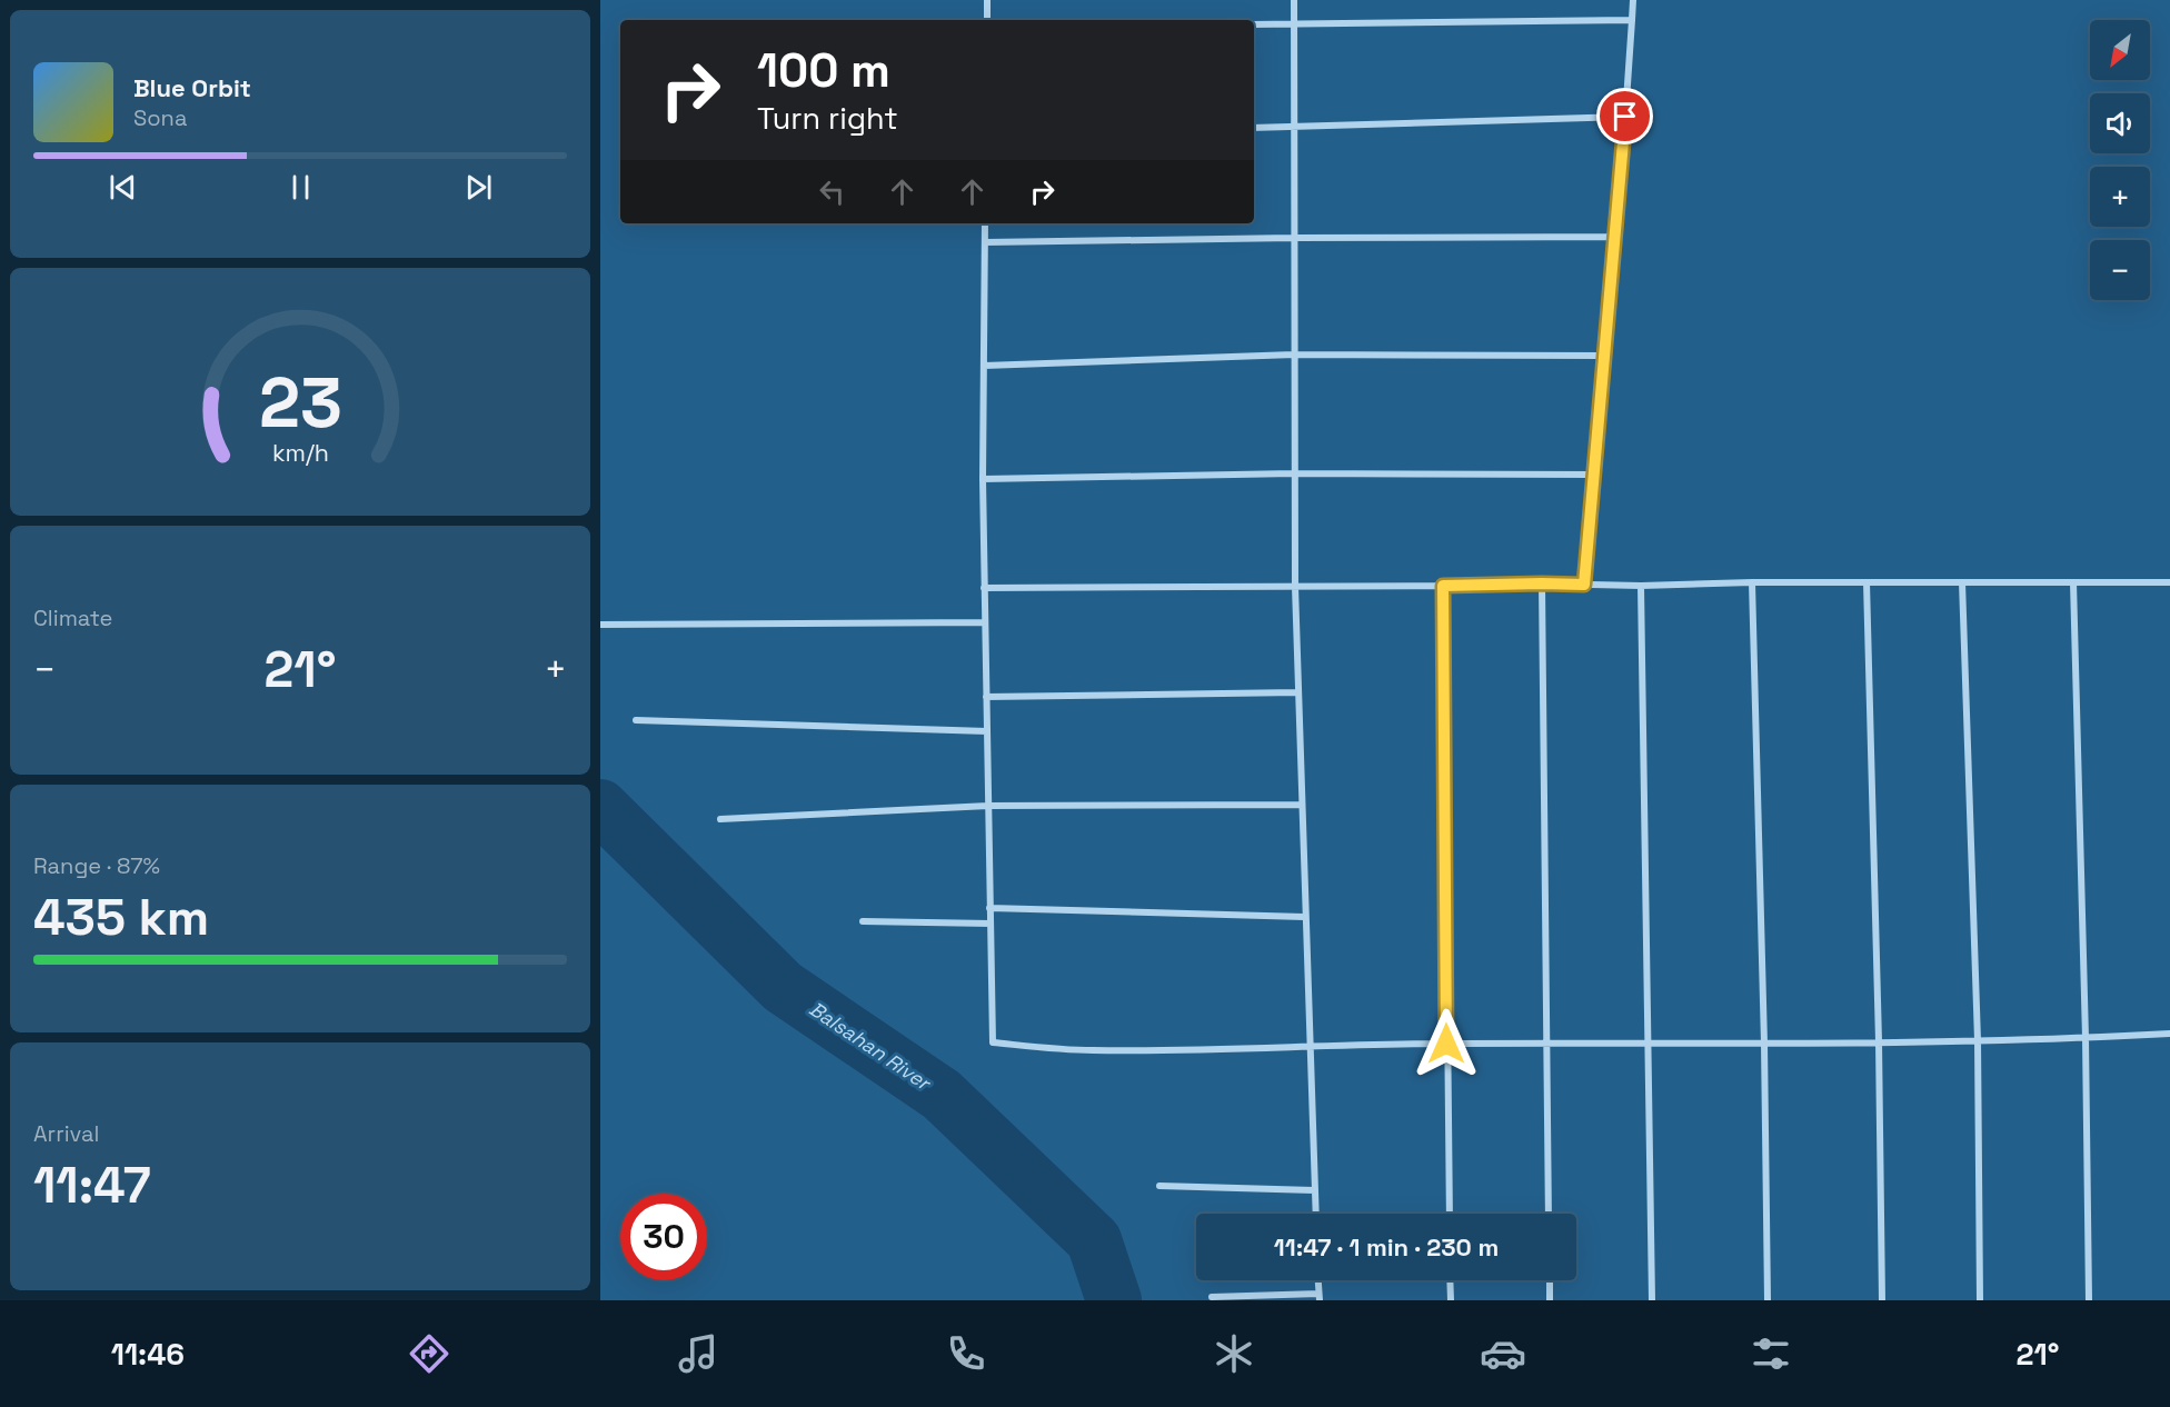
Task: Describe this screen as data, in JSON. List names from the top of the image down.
{
  "water": ["Balsahan River"],
  "north": "bottom left",
  "page": {
    "map_buttons": ["+", "−"],
    "turn": ["100 m", "Turn right"],
    "song": ["Blue Orbit", "Sona"],
    "tile": [
      "Climate",
      ["Range · 87%", "435 km"],
      ["Arrival", "11:47"]
    ],
    "heat": ["−", "21°", "+"],
    "limit": "30",
    "trip": "11:47 · 1 min · 230 m",
    "tabs": ["11:46", "21°"],
    "gauge": ["23", "km/h"]
  }
}
